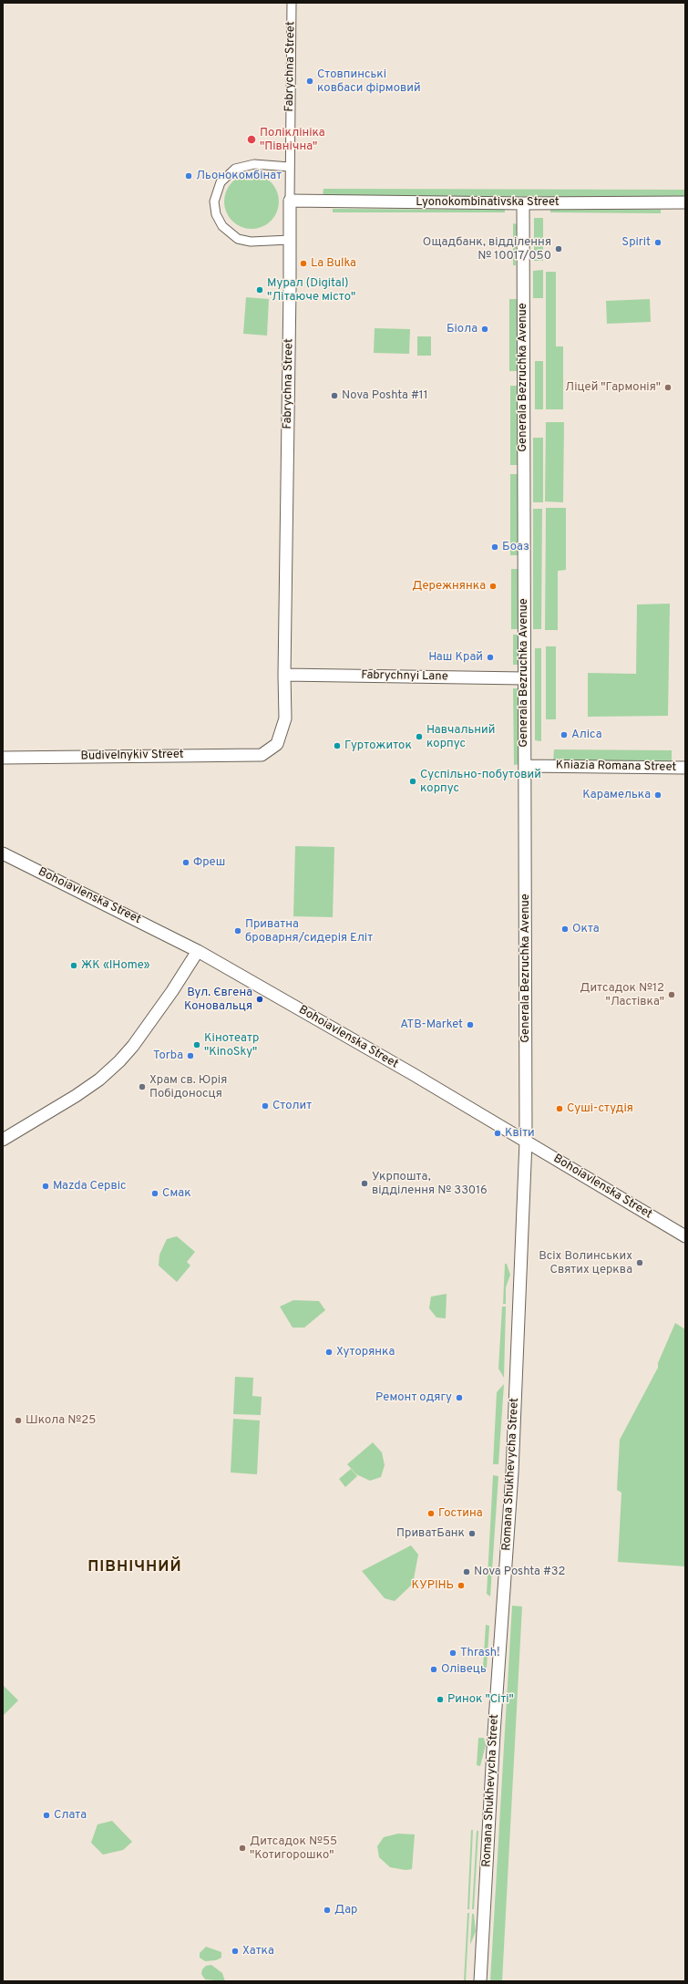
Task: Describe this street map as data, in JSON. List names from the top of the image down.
{
  "streets": {
    "street": [
      "Fabrychna Street",
      "Lyonokombinativska Street",
      "Generala Bezruchka Avenue",
      "Fabrychnyi Lane",
      "Budivelnykiv Street",
      "Kniazia Romana Street",
      "Bohoiavlenska Street",
      "Romana Shukhevycha Street"
    ]
  },
  "crossings": [
    ["Fabrychna Street", "Lyonokombinativska Street"],
    ["Fabrychna Street", "Fabrychnyi Lane"],
    ["Fabrychna Street", "Budivelnykiv Street"],
    ["Lyonokombinativska Street", "Generala Bezruchka Avenue"],
    ["Generala Bezruchka Avenue", "Fabrychnyi Lane"],
    ["Generala Bezruchka Avenue", "Kniazia Romana Street"],
    ["Generala Bezruchka Avenue", "Bohoiavlenska Street"],
    ["Generala Bezruchka Avenue", "Romana Shukhevycha Street"],
    ["Bohoiavlenska Street", "Romana Shukhevycha Street"]
  ],
  "districts": ["ПІВНІЧНИЙ"],
  "places": [
    "Стовпинські ковбаси фірмовий",
    "Поліклініка \"Північна\"",
    "Льонокомбінат",
    "Spirit",
    "Ощадбанк, відділення № 10017/050",
    "La Bulka",
    "Мурал (Digital) \"Літаюче місто\"",
    "Біола",
    "Ліцей \"Гармонія\"",
    "Nova Poshta #11",
    "Боаз",
    "Дережнянка",
    "Наш Край",
    "Аліса",
    "Навчальний корпус",
    "Гуртожиток",
    "Суспільно-побутовий корпус",
    "Карамелька",
    "Фреш",
    "Окта",
    "Приватна броварня/сидерія Еліт",
    "ЖК «IHome»",
    "Дитсадок №12 \"Ластівка\"",
    "Вул. Євгена Коновальця",
    "ATB-Market",
    "Кінотеатр \"KinoSky\"",
    "Torba",
    "Храм св. Юрія Побідоносця",
    "Столит",
    "Суші-студія",
    "Квіти",
    "Укрпошта, відділення № 33016",
    "Mazda Сервіс",
    "Смак",
    "Всіх Волинських Святих церква",
    "Хуторянка",
    "Ремонт одягу",
    "Школа №25",
    "Гостина",
    "ПриватБанк",
    "Nova Poshta #32",
    "КУРІНЬ",
    "Thrash!",
    "Олівець",
    "Ринок \"Сіті\"",
    "Слата",
    "Дитсадок №55 \"Котигорошко\"",
    "Дар",
    "Хатка"
  ]
}
